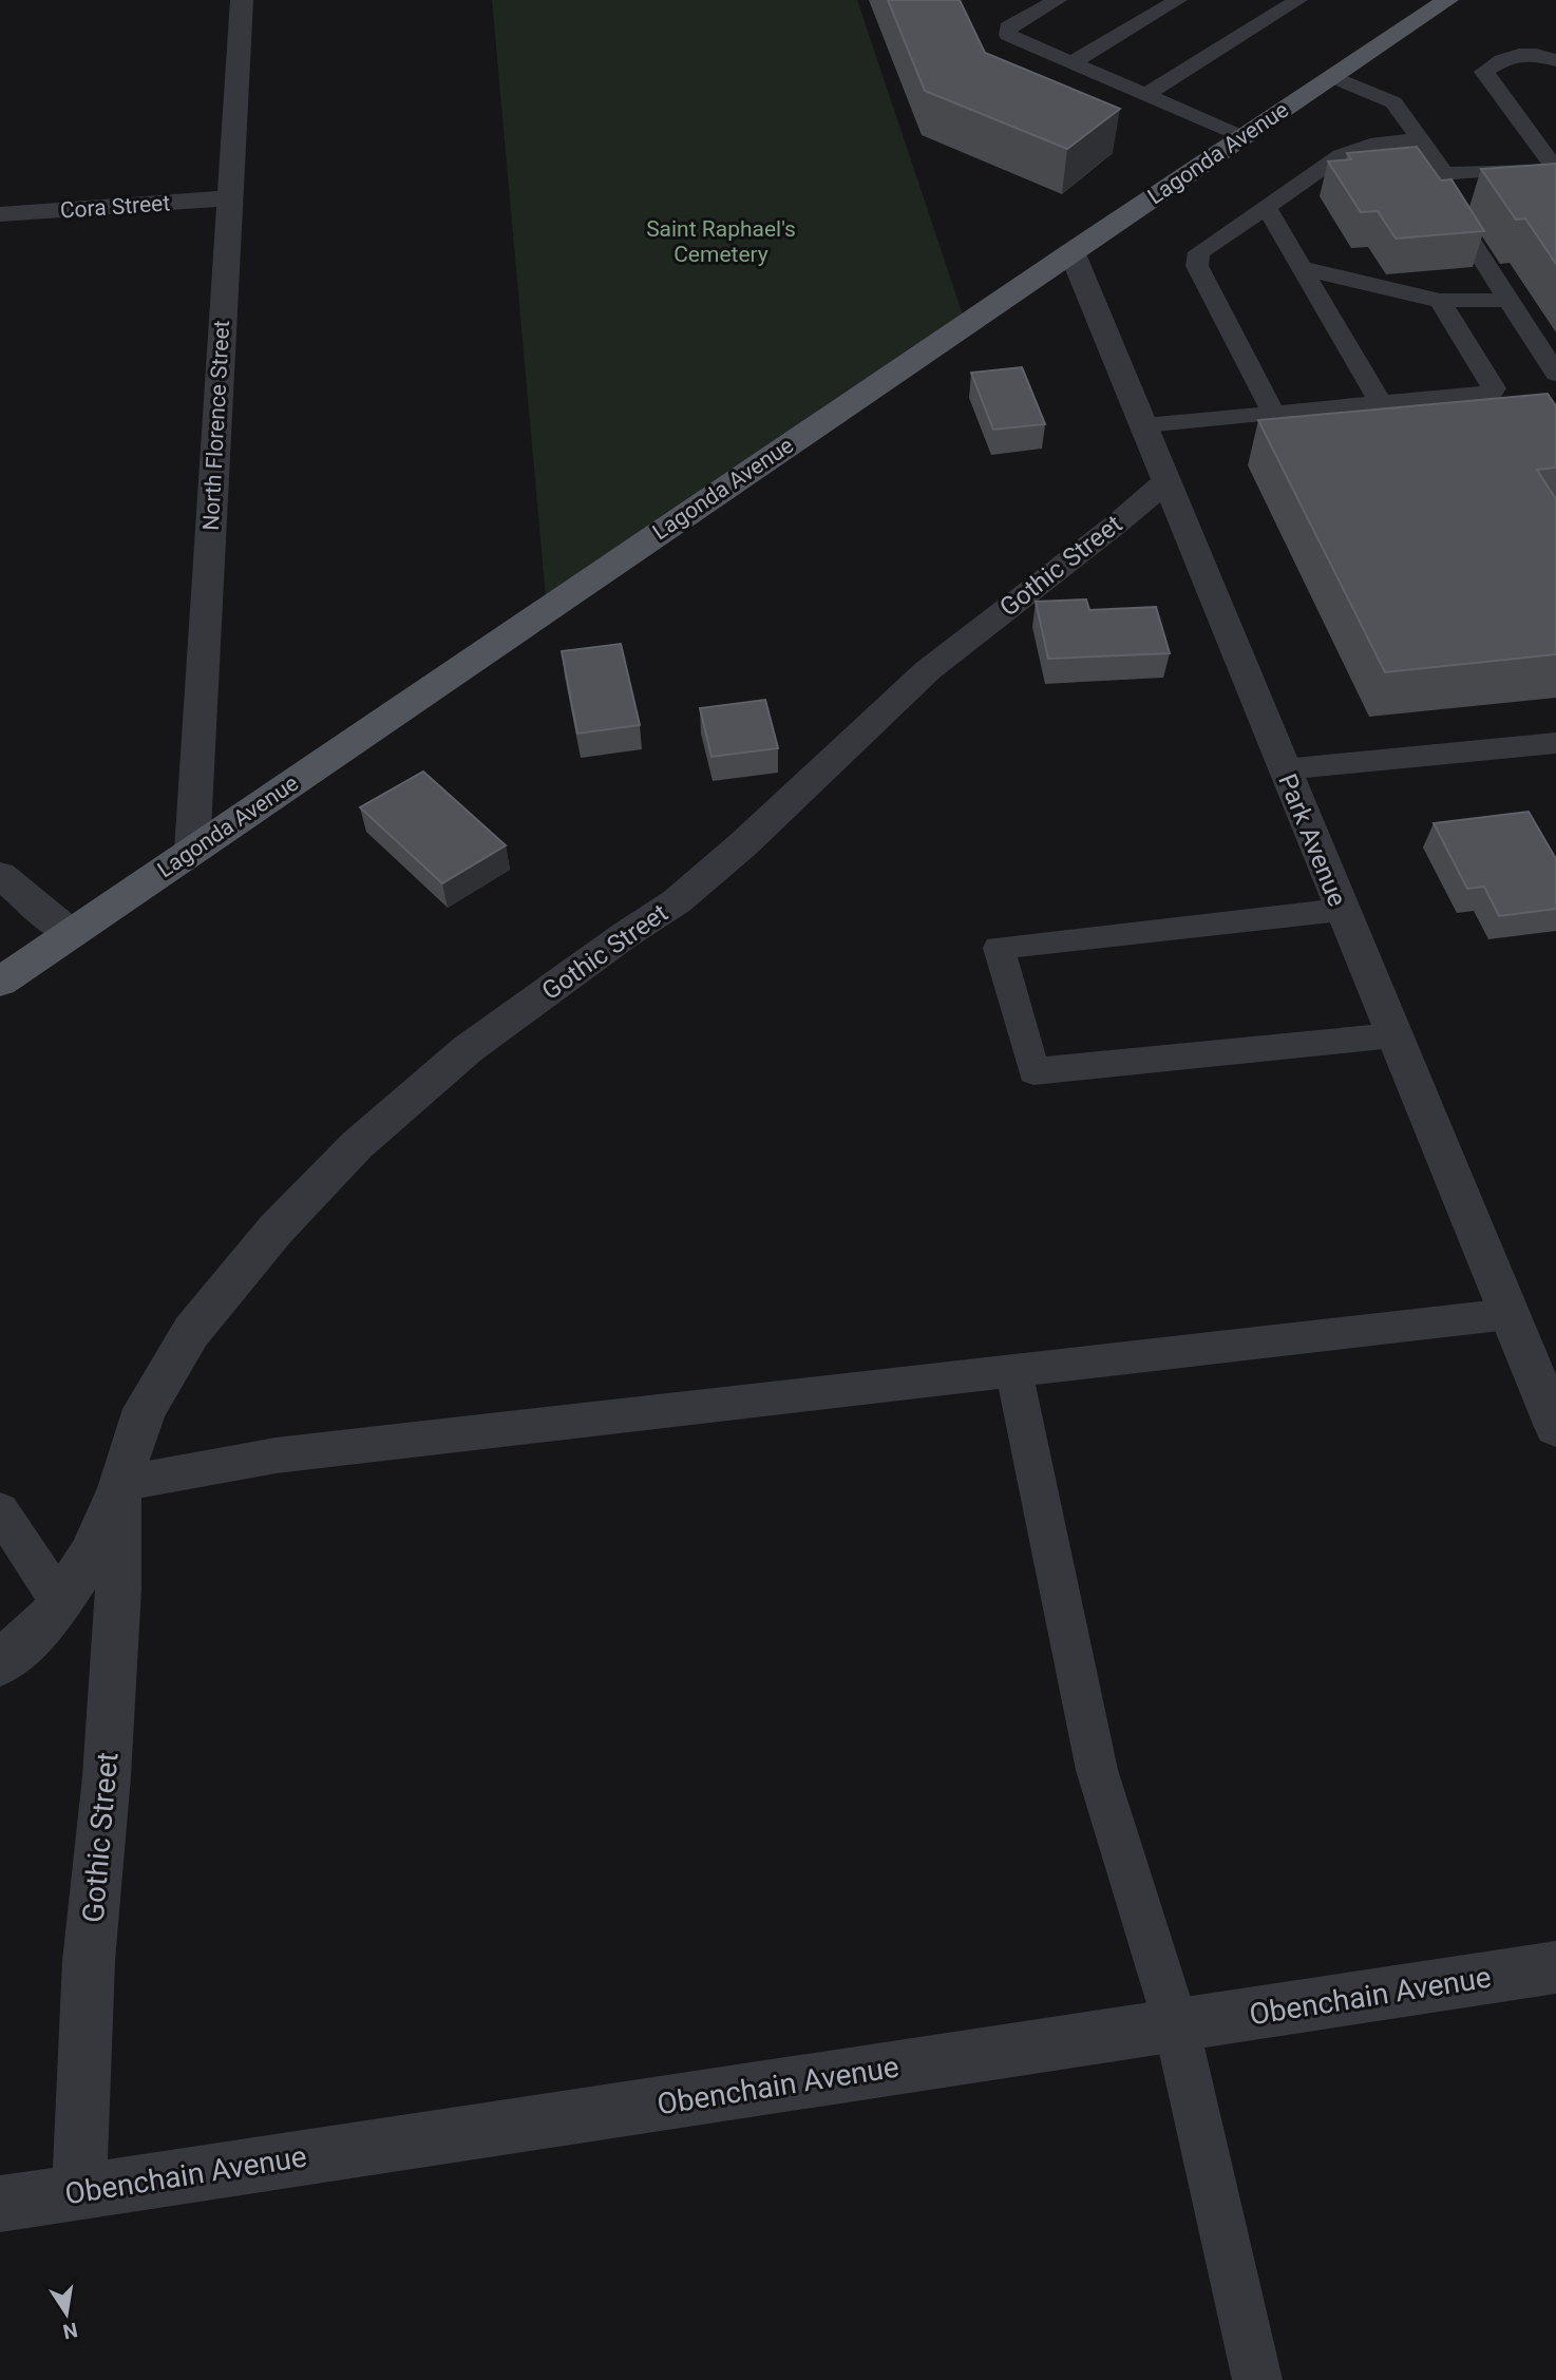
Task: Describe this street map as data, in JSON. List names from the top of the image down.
{
  "streets": {
    "main road": ["Lagonda Avenue"],
    "street": [
      "Cora Street",
      "North Florence Street",
      "Gothic Street",
      "Park Avenue",
      "Obenchain Avenue"
    ]
  },
  "crossings": [
    ["Lagonda Avenue", "North Florence Street"],
    ["Lagonda Avenue", "Park Avenue"],
    ["Cora Street", "North Florence Street"],
    ["Gothic Street", "Park Avenue"],
    ["Gothic Street", "Obenchain Avenue"]
  ],
  "parks": ["Saint Raphael's Cemetery"],
  "north": "bottom"
}
